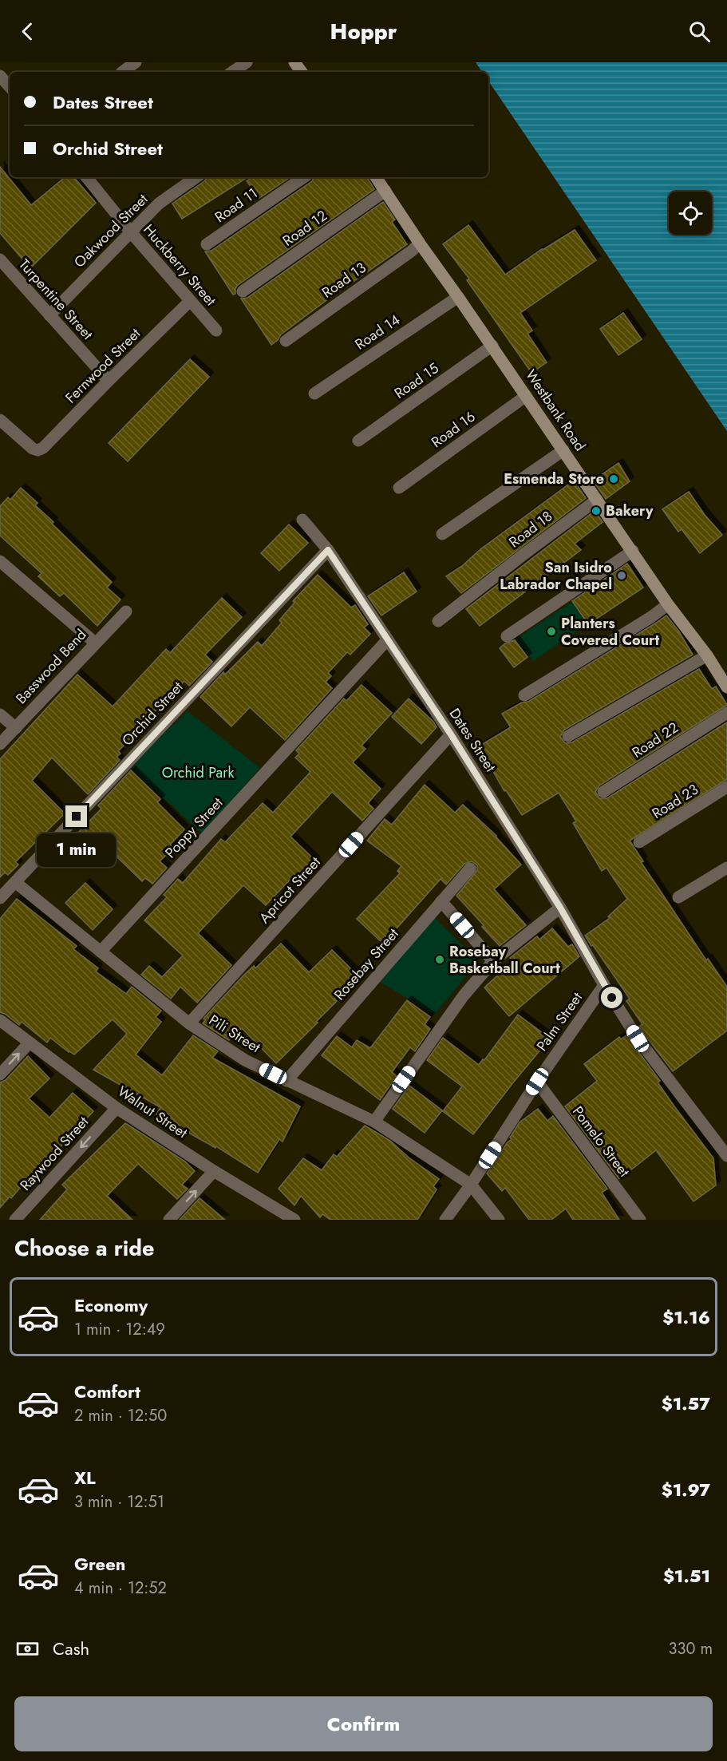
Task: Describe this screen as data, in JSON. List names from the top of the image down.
{
  "streets": {
    "street": [
      "Road 11",
      "Road 12",
      "Oakwood Street",
      "Huckberry Street",
      "Road 13",
      "Turpentine Street",
      "Road 14",
      "Fernwood Street",
      "Road 15",
      "Westbank Road",
      "Road 16",
      "Road 18",
      "Basswood Bend",
      "Orchid Street",
      "Dates Street",
      "Road 22",
      "Road 23",
      "Poppy Street",
      "Apricot Street",
      "Rosebay Street",
      "Palm Street",
      "Pili Street",
      "Walnut Street",
      "Pomelo Street",
      "Raywood Street"
    ]
  },
  "crossings": [
    ["Road 12", "Westbank Road"],
    ["Oakwood Street", "Huckberry Street"],
    ["Oakwood Street", "Turpentine Street"],
    ["Huckberry Street", "Fernwood Street"],
    ["Road 13", "Westbank Road"],
    ["Turpentine Street", "Fernwood Street"],
    ["Road 14", "Westbank Road"],
    ["Road 15", "Westbank Road"],
    ["Westbank Road", "Road 16"],
    ["Westbank Road", "Road 18"],
    ["Orchid Street", "Dates Street"],
    ["Orchid Street", "Pili Street"],
    ["Dates Street", "Poppy Street"],
    ["Dates Street", "Apricot Street"],
    ["Dates Street", "Palm Street"],
    ["Poppy Street", "Pili Street"],
    ["Apricot Street", "Pili Street"],
    ["Rosebay Street", "Pili Street"],
    ["Palm Street", "Pili Street"],
    ["Palm Street", "Pomelo Street"],
    ["Walnut Street", "Raywood Street"]
  ],
  "one_way": ["Raywood Street"],
  "parks": ["Orchid Park"],
  "places": [
    "Esmenda Store",
    "Bakery",
    "San Isidro Labrador Chapel",
    "Planters Covered Court",
    "Rosebay Basketball Court"
  ],
  "page": {
    "header": "Hoppr",
    "banner": ["Dates Street", "Orchid Street"],
    "bubble": "1 min",
    "heading": "Choose a ride",
    "list": [
      {
        "name": "Economy",
        "note": "1 min · 12:49",
        "value": "$1.16"
      },
      {
        "name": "Comfort",
        "note": "2 min · 12:50",
        "value": "$1.57"
      },
      {
        "name": "XL",
        "note": "3 min · 12:51",
        "value": "$1.97"
      },
      {
        "name": "Green",
        "note": "4 min · 12:52",
        "value": "$1.51"
      }
    ],
    "pay": ["Cash", "330 m"],
    "buttons": "Confirm"
  }
}
